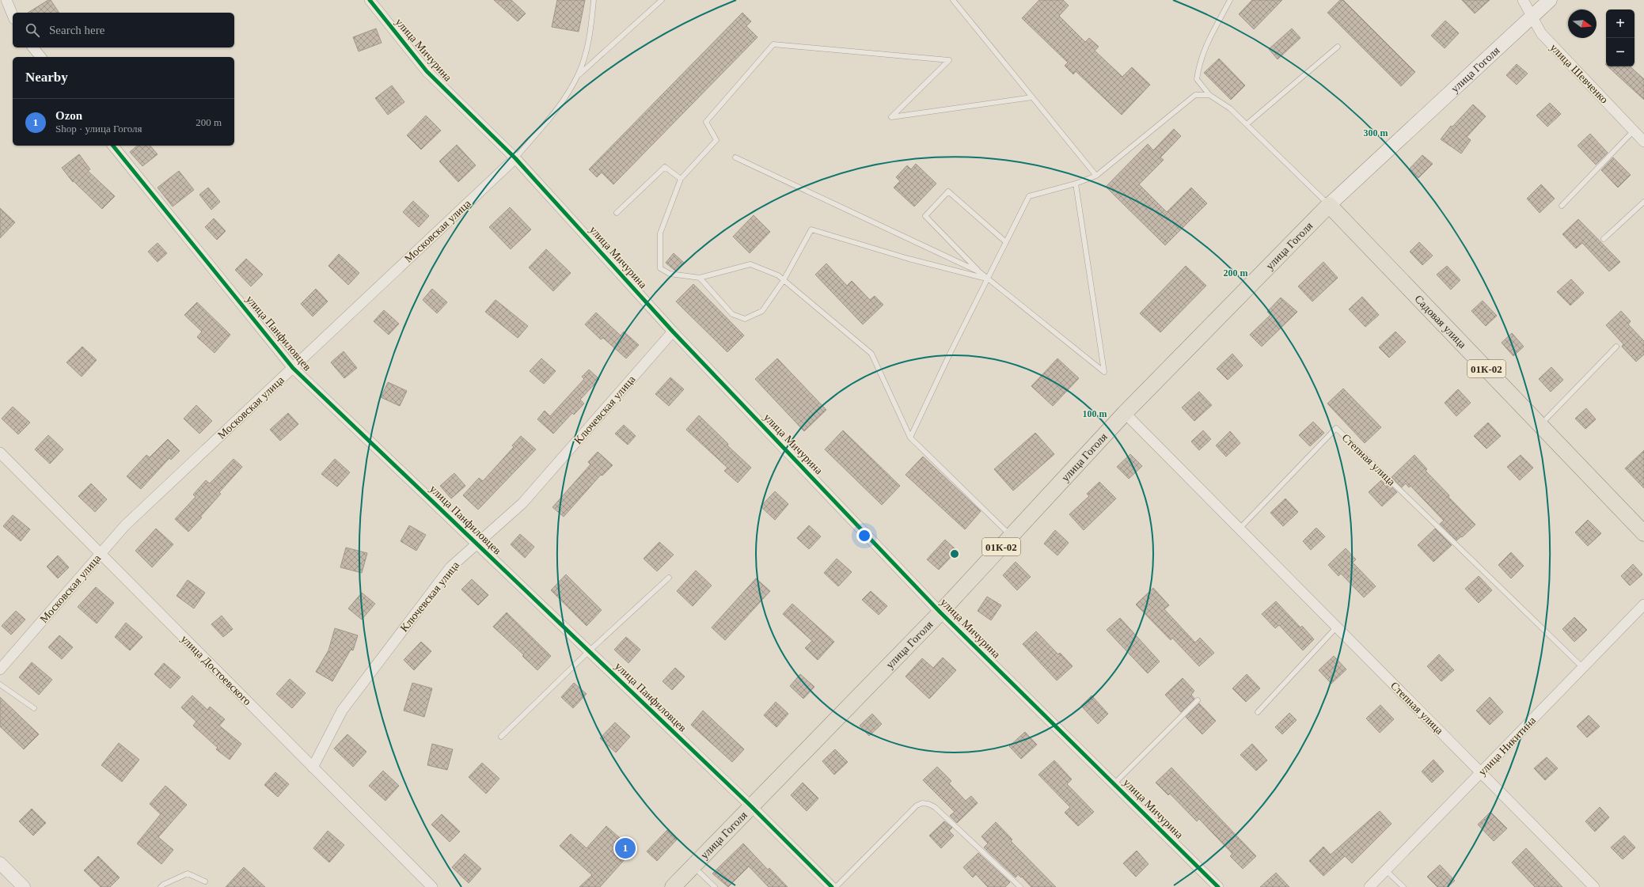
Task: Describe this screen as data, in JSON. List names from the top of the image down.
{
  "streets": {
    "main road": ["улица Гоголя", "Садовая улица", "01К-02"],
    "street": [
      "улица Мичурина",
      "улица Шевченко",
      "Московская улица",
      "улица Панфиловцев",
      "Ключевская улица",
      "Степная улица",
      "улица Достоевского",
      "улица Никитина"
    ]
  },
  "crossings": [
    ["улица Мичурина", "улица Гоголя"],
    ["улица Мичурина", "Московская улица"],
    ["улица Мичурина", "Ключевская улица"],
    ["улица Гоголя", "улица Шевченко"],
    ["улица Гоголя", "Садовая улица"],
    ["улица Гоголя", "улица Панфиловцев"],
    ["улица Гоголя", "Степная улица"],
    ["Московская улица", "улица Панфиловцев"],
    ["Московская улица", "улица Достоевского"],
    ["улица Панфиловцев", "Ключевская улица"],
    ["Ключевская улица", "улица Достоевского"],
    ["Степная улица", "улица Никитина"]
  ],
  "north": "right",
  "page": {
    "map_buttons": ["+", "−"],
    "search": "Search here",
    "heading": "Nearby",
    "list": [
      {
        "mark": "1",
        "name": "Ozon",
        "note": "Shop · улица Гоголя",
        "value": "200 m"
      }
    ],
    "pins": "1"
  },
  "rings": ["300 m", "200 m", "100 m"]
}
